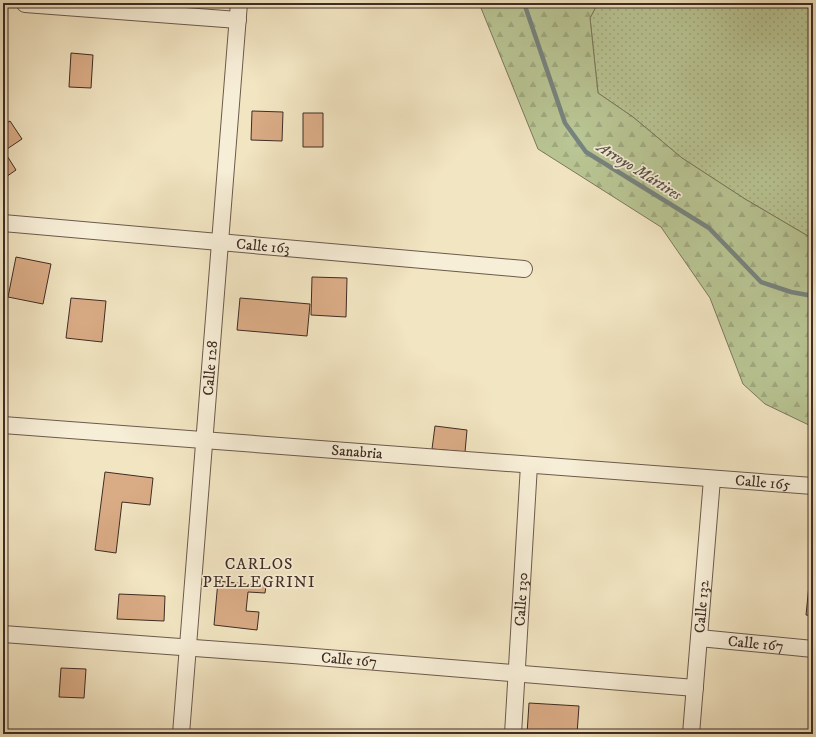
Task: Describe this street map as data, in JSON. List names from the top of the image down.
{
  "streets": {
    "street": [
      "Calle 163",
      "Calle 128",
      "Sanabria",
      "Calle 165",
      "Calle 130",
      "Calle 132",
      "Calle 167"
    ]
  },
  "crossings": [
    ["Calle 163", "Calle 128"],
    ["Calle 128", "Sanabria"],
    ["Calle 128", "Calle 167"],
    ["Sanabria", "Calle 165"],
    ["Sanabria", "Calle 130"],
    ["Sanabria", "Calle 132"],
    ["Calle 165", "Calle 132"],
    ["Calle 130", "Calle 167"],
    ["Calle 132", "Calle 167"]
  ],
  "districts": ["CARLOS PELLEGRINI"],
  "water": ["Arroyo Mártires"]
}
